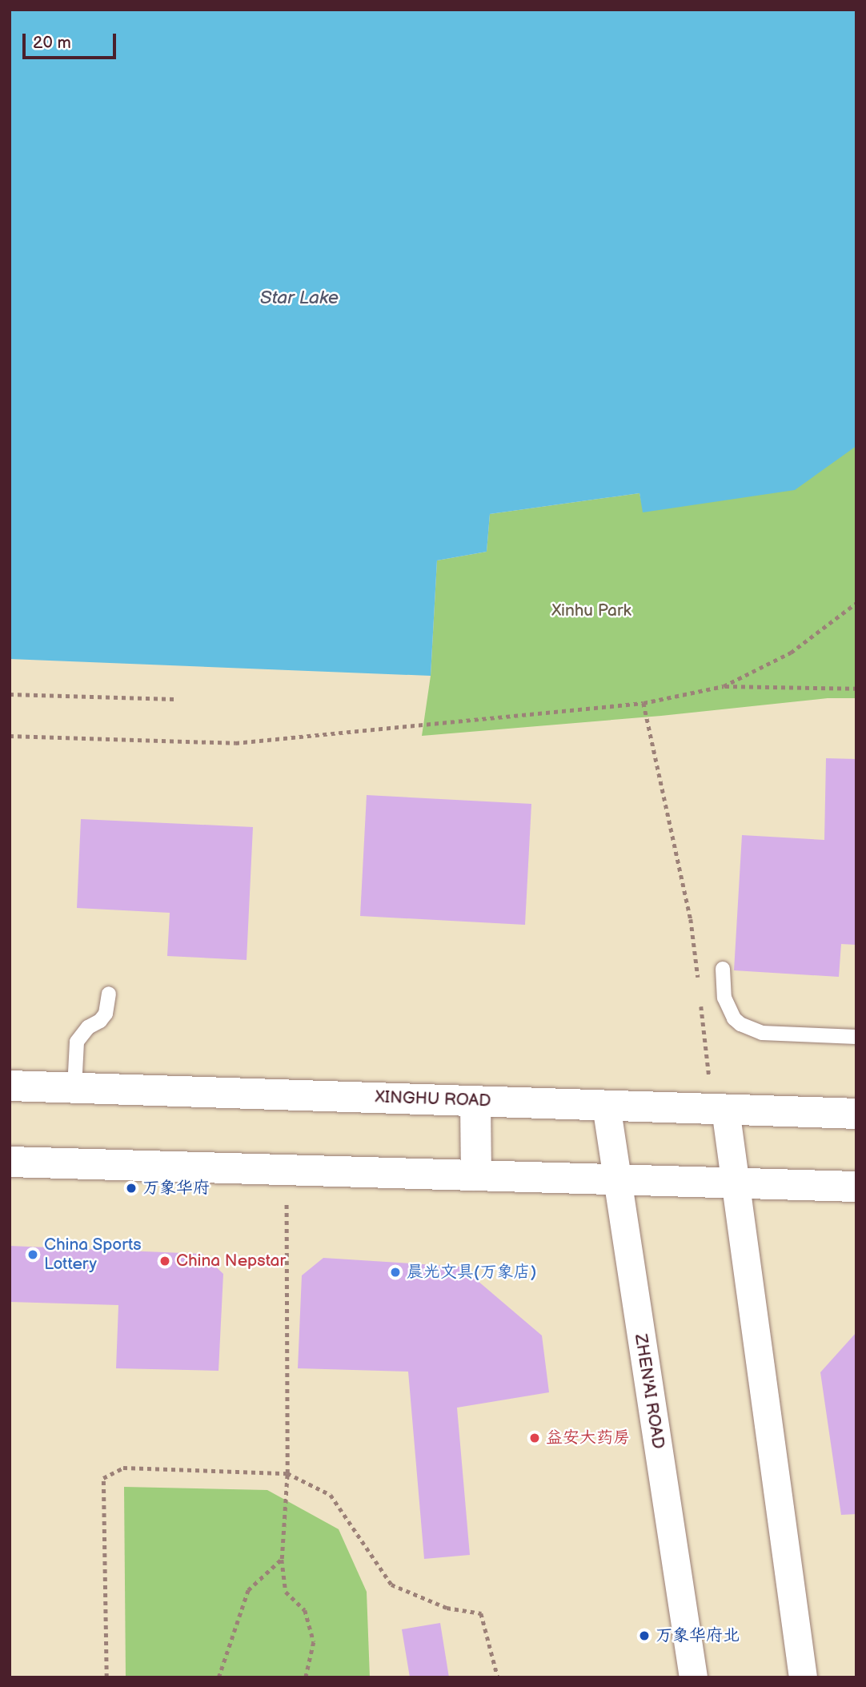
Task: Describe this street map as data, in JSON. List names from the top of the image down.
{
  "streets": {
    "street": ["XINGHU ROAD", "ZHEN'AI ROAD"]
  },
  "crossings": [
    ["XINGHU ROAD", "ZHEN'AI ROAD"]
  ],
  "water": ["Star Lake"],
  "parks": ["Xinhu Park"],
  "places": [
    "万象华府",
    "China Sports Lottery",
    "China Nepstar",
    "晨光文具(万象店)",
    "益安大药房",
    "万象华府北"
  ],
  "scale_bar": "20 m"
}
